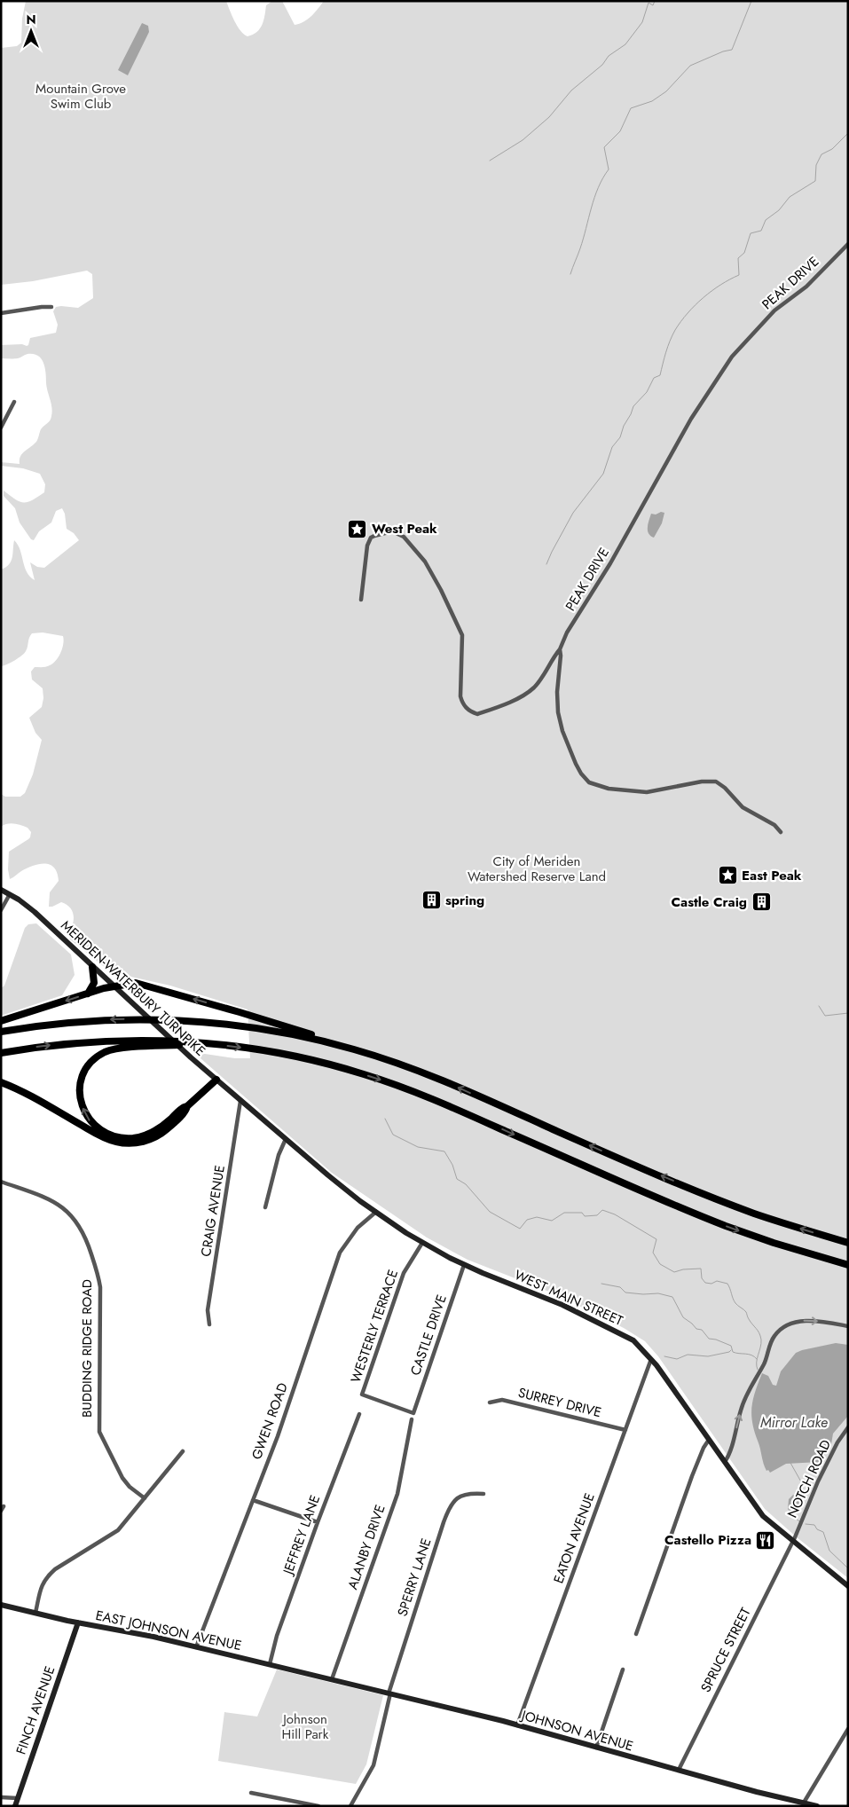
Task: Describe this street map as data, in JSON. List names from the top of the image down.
{
  "streets": {
    "main road": [
      "MERIDEN-WATERBURY TURNPIKE",
      "WEST MAIN STREET",
      "EAST JOHNSON AVENUE",
      "FINCH AVENUE",
      "JOHNSON AVENUE"
    ],
    "street": [
      "PEAK DRIVE",
      "CRAIG AVENUE",
      "WESTERLY TERRACE",
      "CASTLE DRIVE",
      "BUDDING RIDGE ROAD",
      "SURREY DRIVE",
      "GWEN ROAD",
      "NOTCH ROAD",
      "JEFFREY LANE",
      "EATON AVENUE",
      "ALANBY DRIVE",
      "SPERRY LANE",
      "SPRUCE STREET"
    ]
  },
  "crossings": [
    ["MERIDEN-WATERBURY TURNPIKE", "CRAIG AVENUE"],
    ["MERIDEN-WATERBURY TURNPIKE", "WEST MAIN STREET"],
    ["WEST MAIN STREET", "WESTERLY TERRACE"],
    ["WEST MAIN STREET", "CASTLE DRIVE"],
    ["WEST MAIN STREET", "GWEN ROAD"],
    ["WEST MAIN STREET", "NOTCH ROAD"],
    ["WEST MAIN STREET", "EATON AVENUE"],
    ["WEST MAIN STREET", "SPRUCE STREET"],
    ["WESTERLY TERRACE", "CASTLE DRIVE"],
    ["SURREY DRIVE", "EATON AVENUE"],
    ["GWEN ROAD", "EAST JOHNSON AVENUE"],
    ["NOTCH ROAD", "SPRUCE STREET"],
    ["JEFFREY LANE", "EAST JOHNSON AVENUE"],
    ["EATON AVENUE", "JOHNSON AVENUE"],
    ["ALANBY DRIVE", "EAST JOHNSON AVENUE"],
    ["ALANBY DRIVE", "JOHNSON AVENUE"],
    ["SPERRY LANE", "JOHNSON AVENUE"],
    ["EAST JOHNSON AVENUE", "FINCH AVENUE"],
    ["EAST JOHNSON AVENUE", "JOHNSON AVENUE"],
    ["SPRUCE STREET", "JOHNSON AVENUE"]
  ],
  "water": ["Mirror Lake"],
  "parks": ["Mountain Grove Swim Club", "City of Meriden Watershed Reserve Land", "Johnson Hill Park"],
  "places": {
    "place": ["West Peak", "East Peak"],
    "building": ["spring", "Castle Craig"],
    "restaurant": ["Castello Pizza"]
  },
  "north": "top"
}
